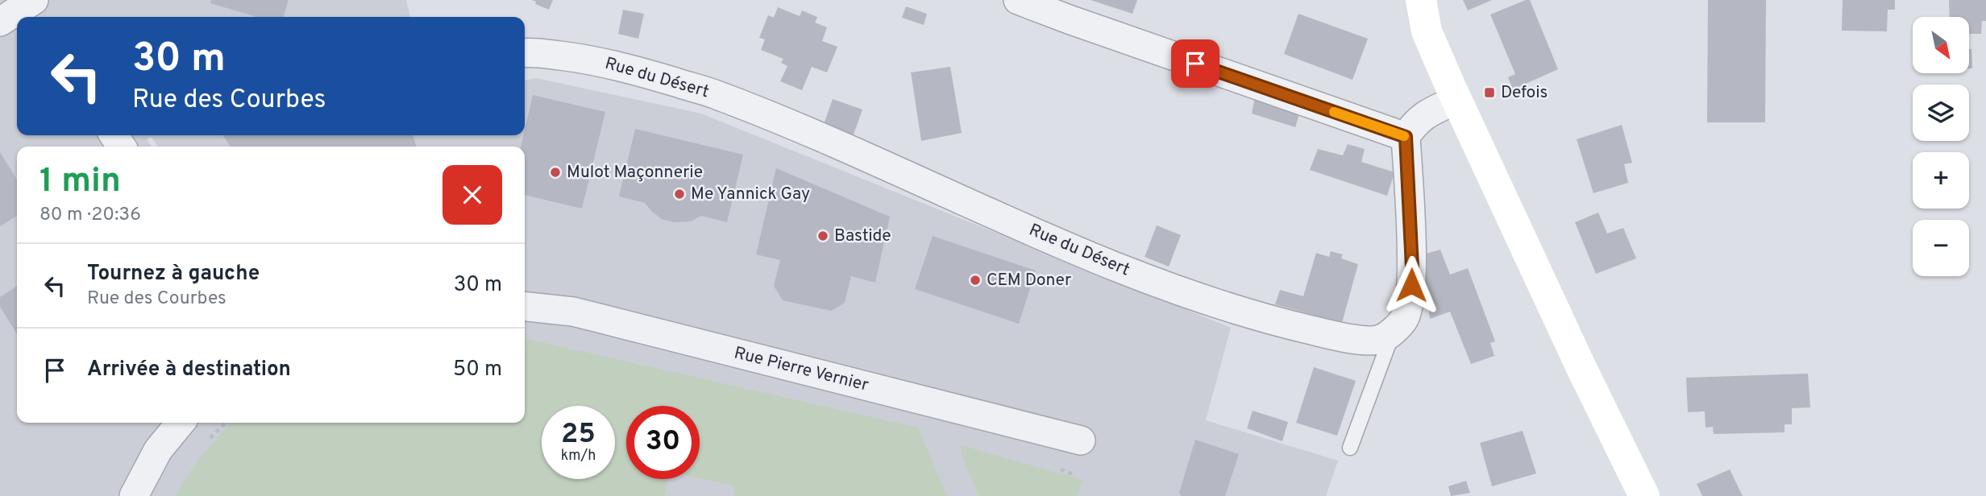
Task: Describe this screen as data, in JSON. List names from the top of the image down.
{
  "streets": {
    "street": ["Rue du Désert", "Rue Pierre Vernier"]
  },
  "places": {
    "transit": ["Defois"],
    "other": [
      "Mulot Maçonnerie",
      "Me Yannick Gay",
      "Bastide",
      "CEM Doner"
    ]
  },
  "north": "bottom right",
  "page": {
    "map_buttons": ["+", "−"],
    "turn": ["30 m", "Rue des Courbes"],
    "heading": ["1 min", "80 m · 20:36"],
    "list": [
      {
        "name": "Tournez à gauche",
        "note": "Rue des Courbes",
        "value": "30 m"
      },
      {
        "name": "Arrivée à destination",
        "value": "50 m"
      }
    ],
    "speed": "25 km/h",
    "limit": "30"
  }
}
